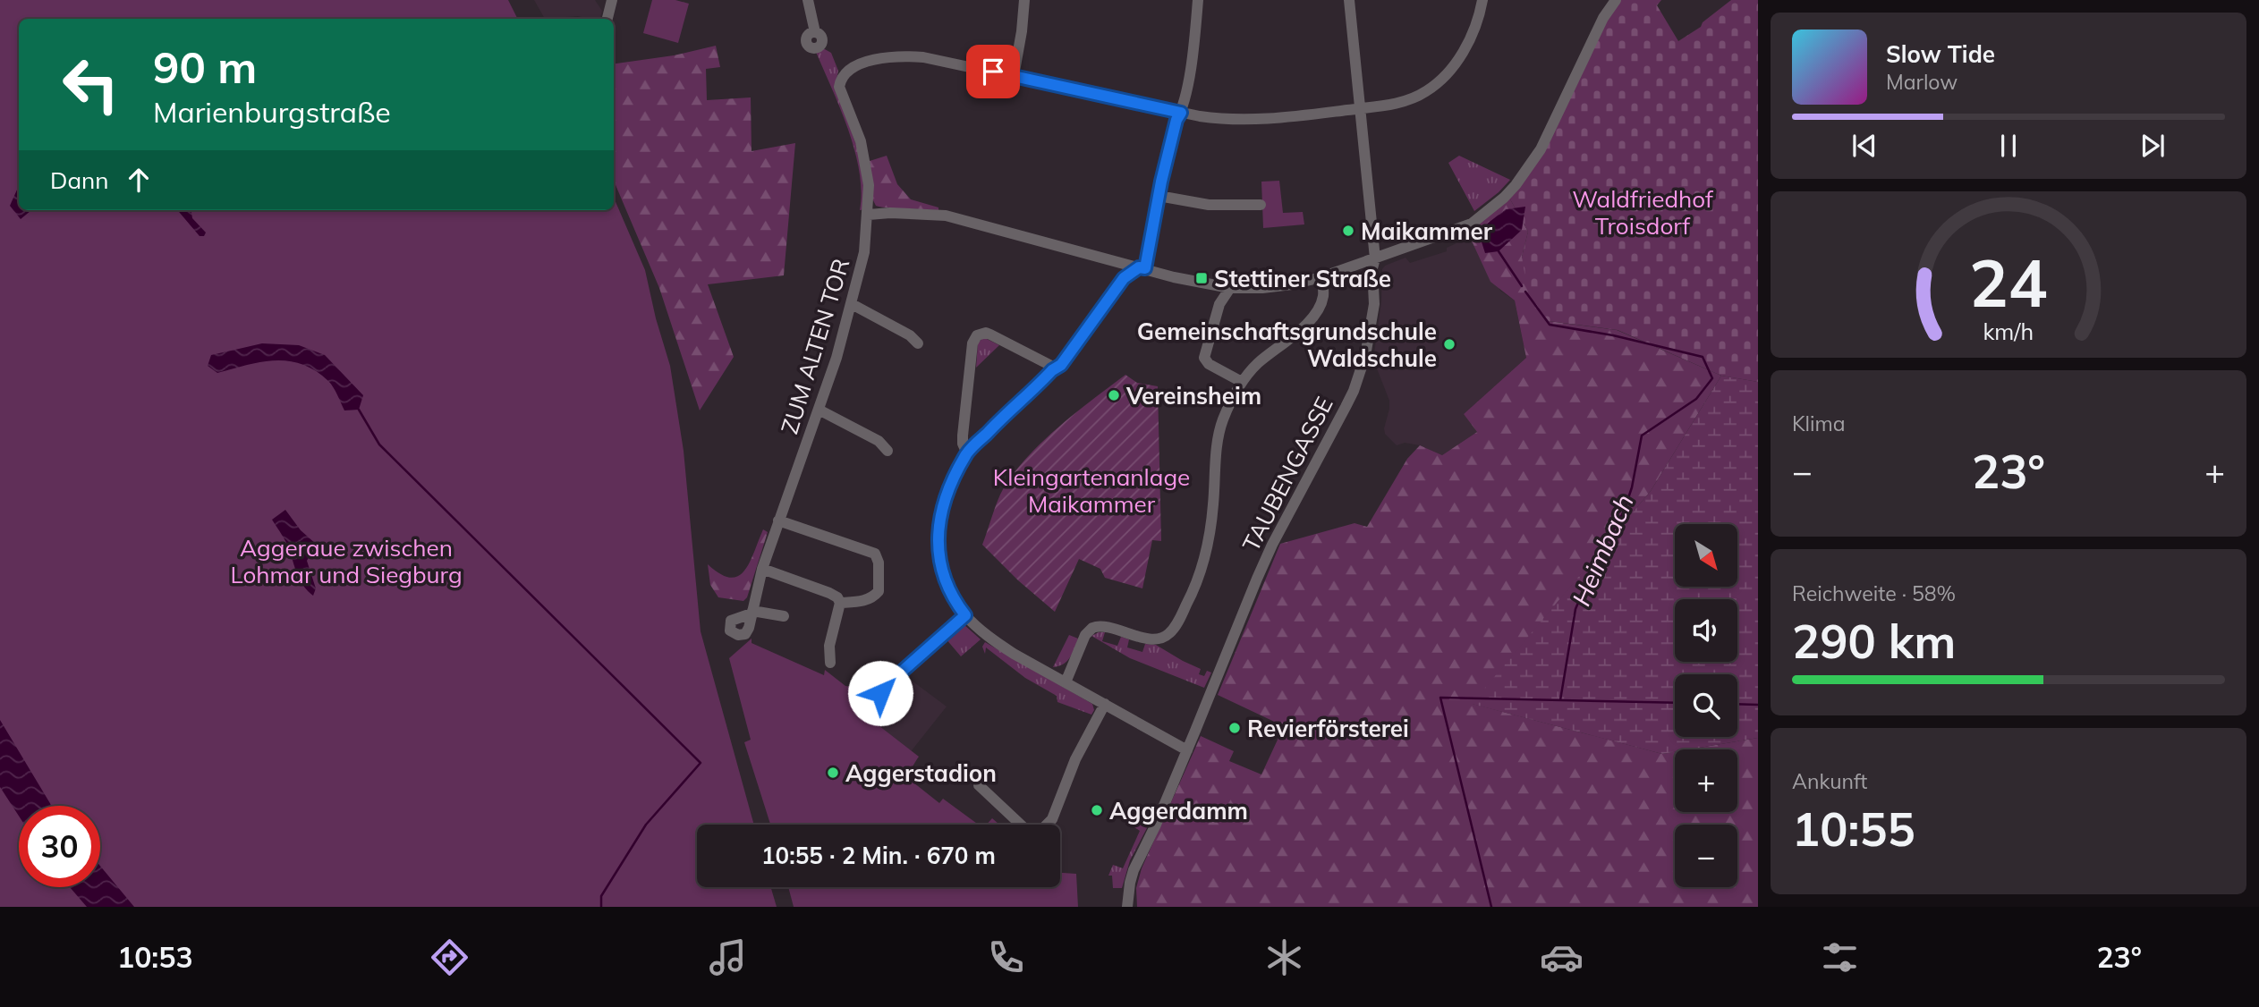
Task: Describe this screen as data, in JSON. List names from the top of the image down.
{
  "streets": {
    "street": ["ZUM ALTEN TOR", "TAUBENGASSE"]
  },
  "water": ["Heimbach"],
  "parks": ["Waldfriedhof Troisdorf", "Kleingartenanlage Maikammer", "Aggeraue zwischen Lohmar und Siegburg"],
  "places": {
    "other": [
      "Maikammer",
      "Gemeinschaftsgrundschule Waldschule",
      "Vereinsheim",
      "Revierförsterei",
      "Aggerstadion",
      "Aggerdamm"
    ],
    "transit": ["Stettiner Straße"]
  },
  "north": "bottom right",
  "page": {
    "turn": ["90 m", "Marienburgstraße"],
    "song": ["Slow Tide", "Marlow"],
    "then": "Dann",
    "tile": [
      "Klima",
      ["Reichweite · 58%", "290 km"],
      ["Ankunft", "10:55"]
    ],
    "heat": ["−", "23°", "+"],
    "map_buttons": ["+", "−"],
    "limit": "30",
    "trip": "10:55 · 2 Min. · 670 m",
    "tabs": ["10:53", "23°"],
    "gauge": ["24", "km/h"]
  }
}
